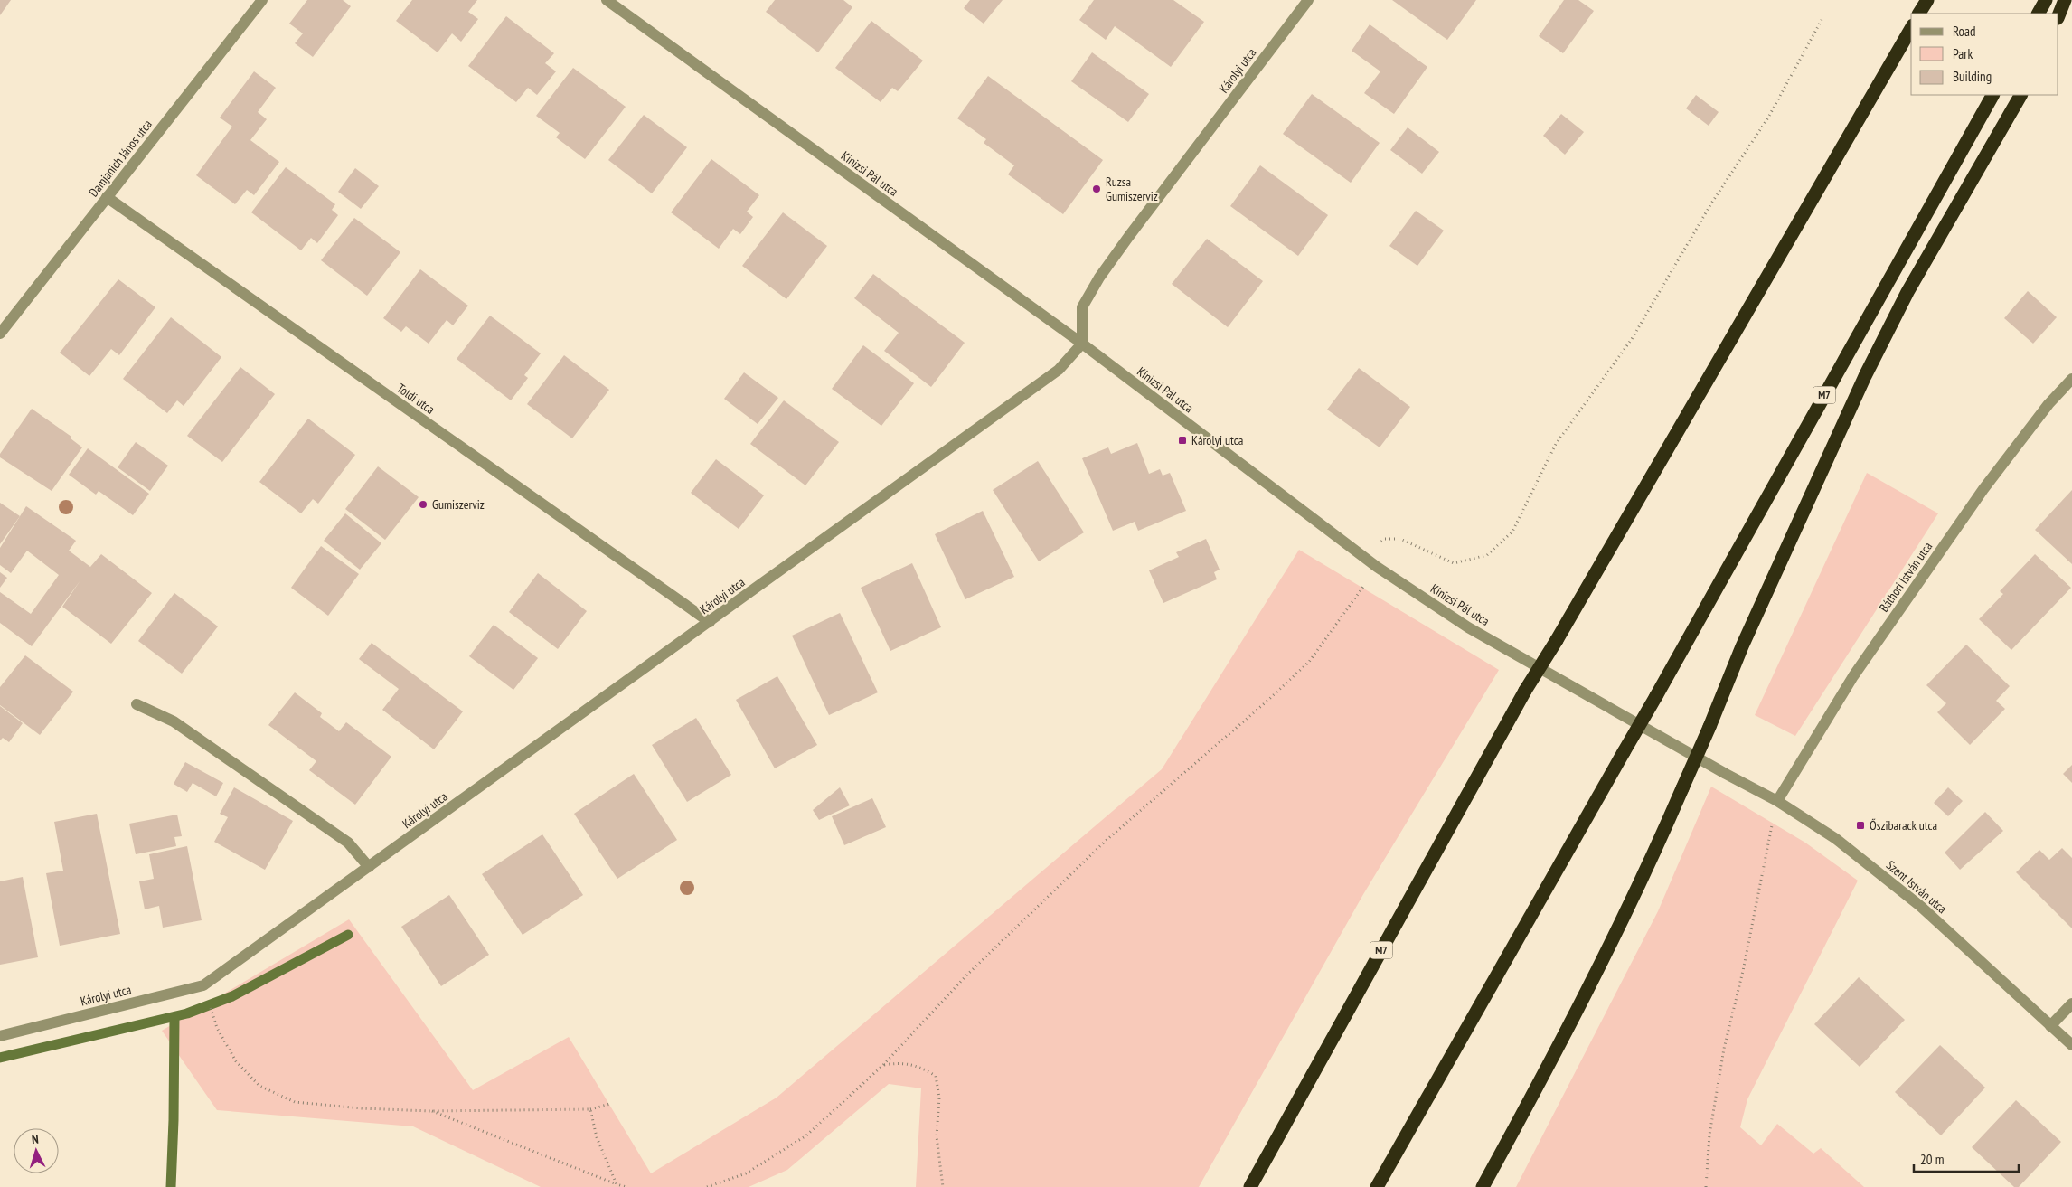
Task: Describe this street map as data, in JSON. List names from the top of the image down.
{
  "streets": {
    "highway": ["M7"],
    "street": [
      "Károlyi utca",
      "Damjanich János utca",
      "Kinizsi Pál utca",
      "Toldi utca",
      "Báthori István utca",
      "Szent István utca"
    ]
  },
  "crossings": [
    ["Károlyi utca", "Kinizsi Pál utca"],
    ["Károlyi utca", "Toldi utca"],
    ["Damjanich János utca", "Toldi utca"],
    ["Kinizsi Pál utca", "Szent István utca"],
    ["Báthori István utca", "Szent István utca"]
  ],
  "places": {
    "other": ["Ruzsa Gumiszerviz", "Gumiszerviz"],
    "transit": ["Károlyi utca", "Őszibarack utca"]
  },
  "legend": ["Road", "Park", "Building"],
  "scale_bar": "20 m",
  "north": "top"
}
